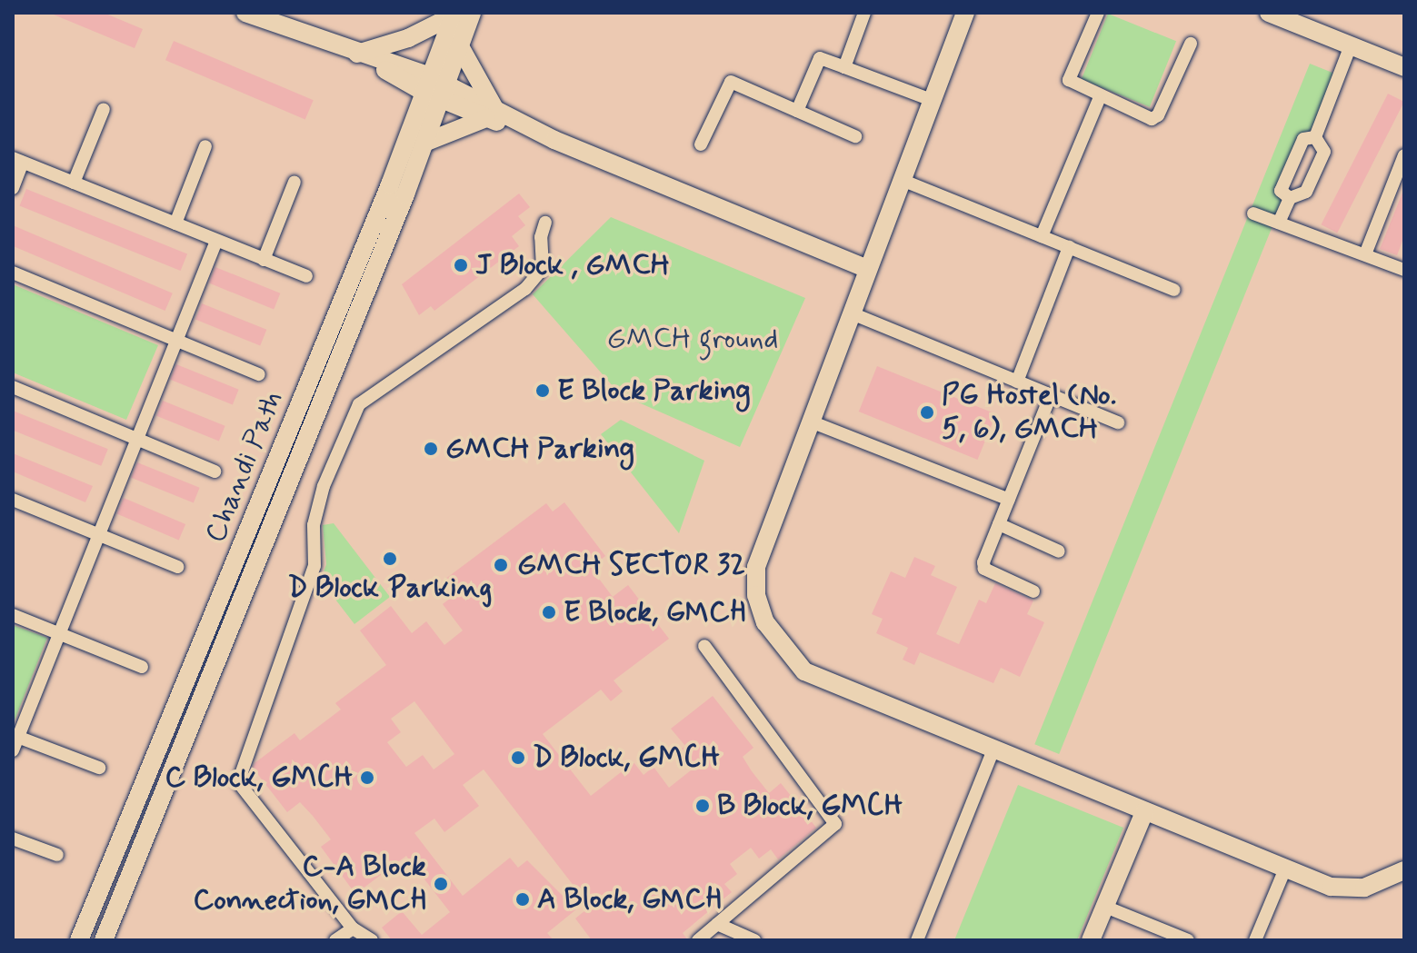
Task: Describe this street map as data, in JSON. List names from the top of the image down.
{
  "streets": {
    "street": ["Chandi Path"]
  },
  "parks": ["GMCH ground"],
  "places": [
    "J Block , GMCH",
    "E Block Parking",
    "PG Hostel (No. 5, 6), GMCH",
    "GMCH Parking",
    "D Block Parking",
    "GMCH SECTOR 32",
    "E Block, GMCH",
    "D Block, GMCH",
    "C Block, GMCH",
    "B Block, GMCH",
    "C-A Block Connection, GMCH",
    "A Block, GMCH"
  ]
}
